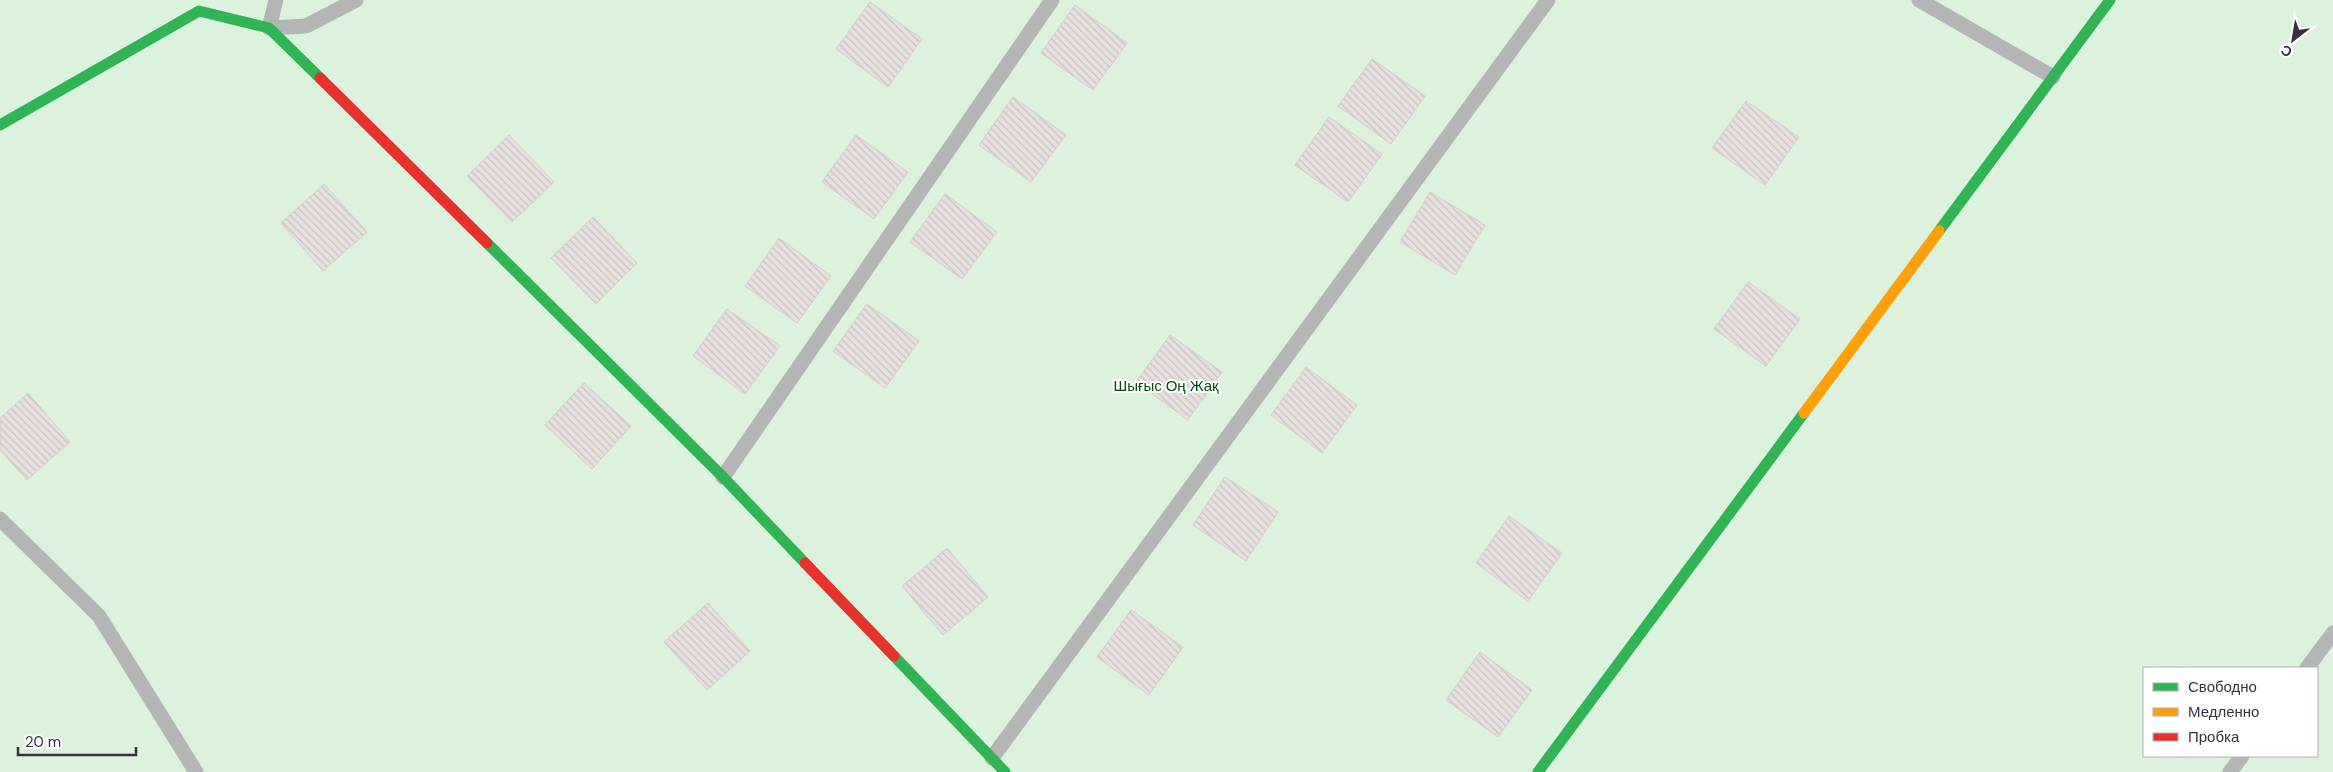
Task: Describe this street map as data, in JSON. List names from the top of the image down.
{
  "parks": ["Шығыс Оң Жақ"],
  "legend": ["Свободно", "Медленно", "Пробка"],
  "scale_bar": "20 m",
  "north": "bottom left"
}
